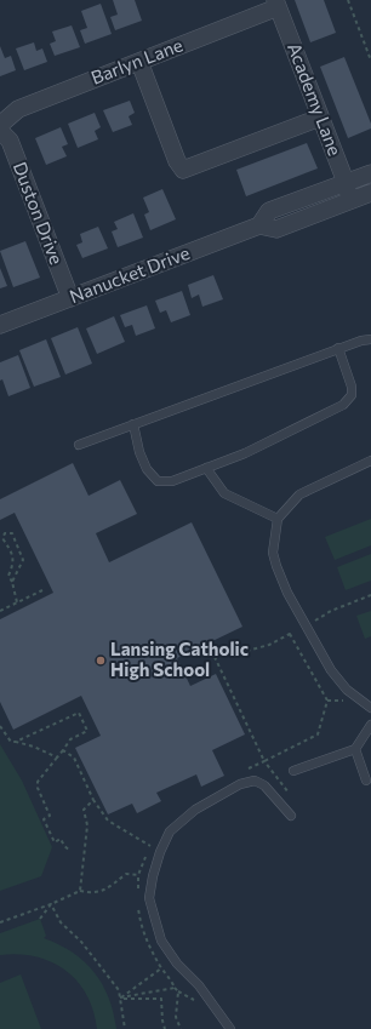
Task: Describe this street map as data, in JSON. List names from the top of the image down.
{
  "streets": {
    "street": [
      "Barlyn Lane",
      "Academy Lane",
      "Duston Drive",
      "Nanucket Drive"
    ]
  },
  "crossings": [
    ["Barlyn Lane", "Academy Lane"],
    ["Academy Lane", "Nanucket Drive"],
    ["Duston Drive", "Nanucket Drive"]
  ],
  "places": ["Lansing Catholic High School"]
}
